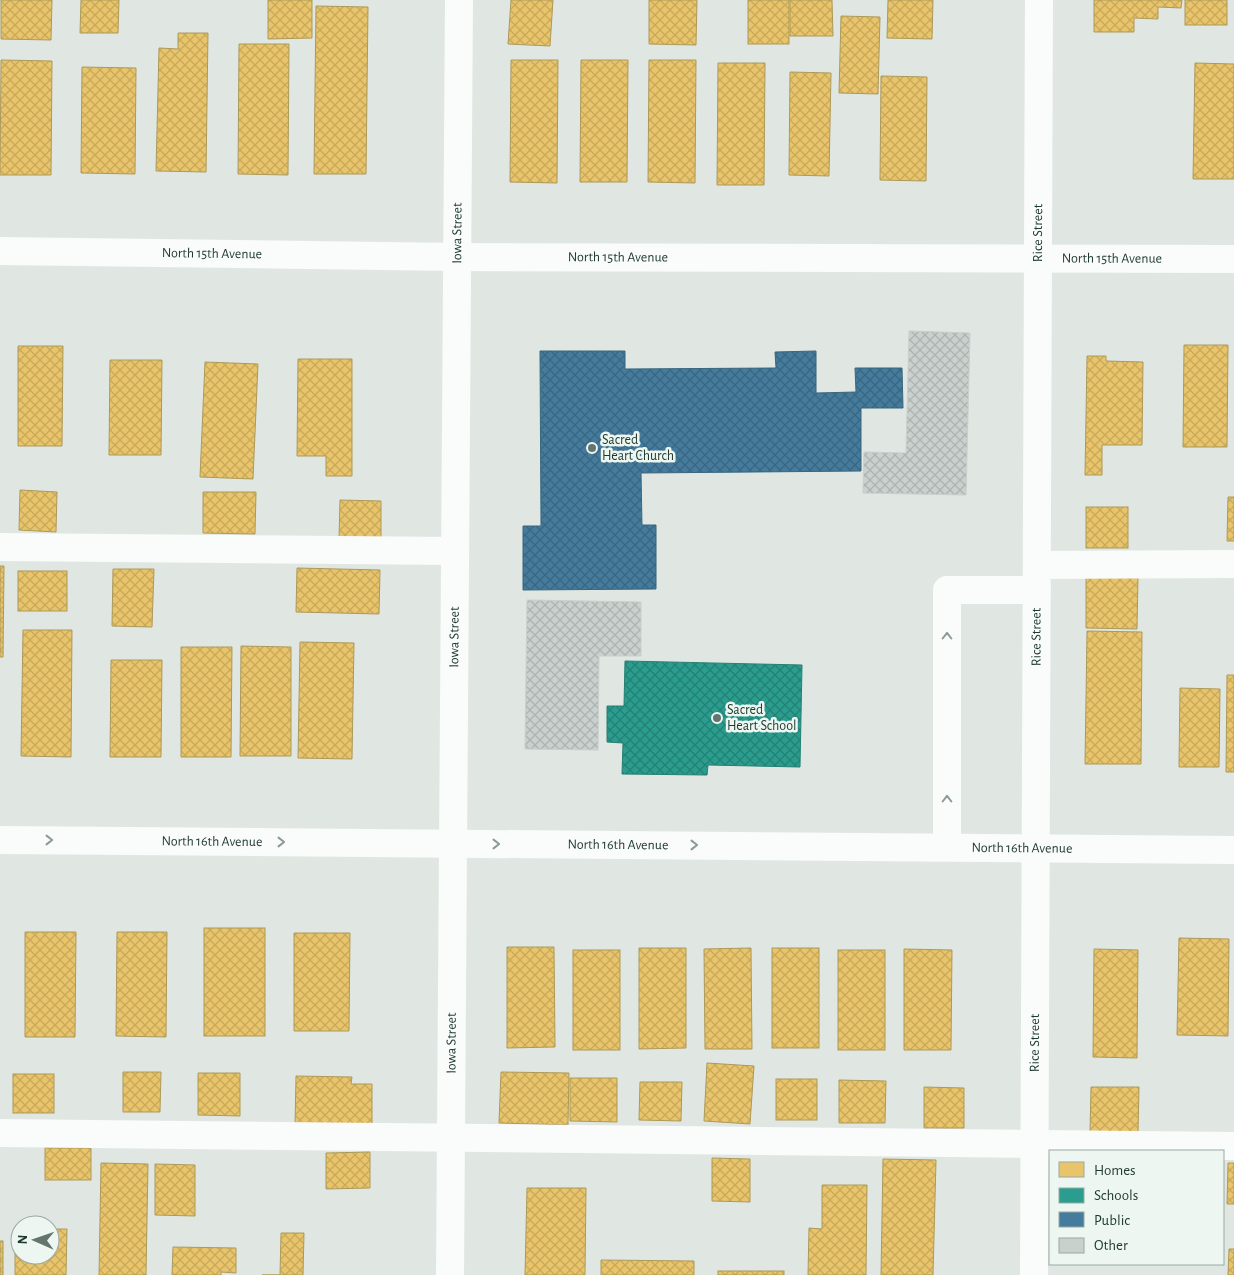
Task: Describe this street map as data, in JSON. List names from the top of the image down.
{
  "streets": {
    "street": [
      "Iowa Street",
      "Rice Street",
      "North 15th Avenue",
      "North 16th Avenue"
    ]
  },
  "crossings": [
    ["Iowa Street", "North 15th Avenue"],
    ["Iowa Street", "North 16th Avenue"],
    ["Rice Street", "North 15th Avenue"],
    ["Rice Street", "North 16th Avenue"]
  ],
  "one_way": ["North 16th Avenue"],
  "places": ["Sacred Heart Church", "Sacred Heart School"],
  "legend": [
    "Homes",
    "Schools",
    "Public",
    "Other"
  ],
  "north": "left"
}
